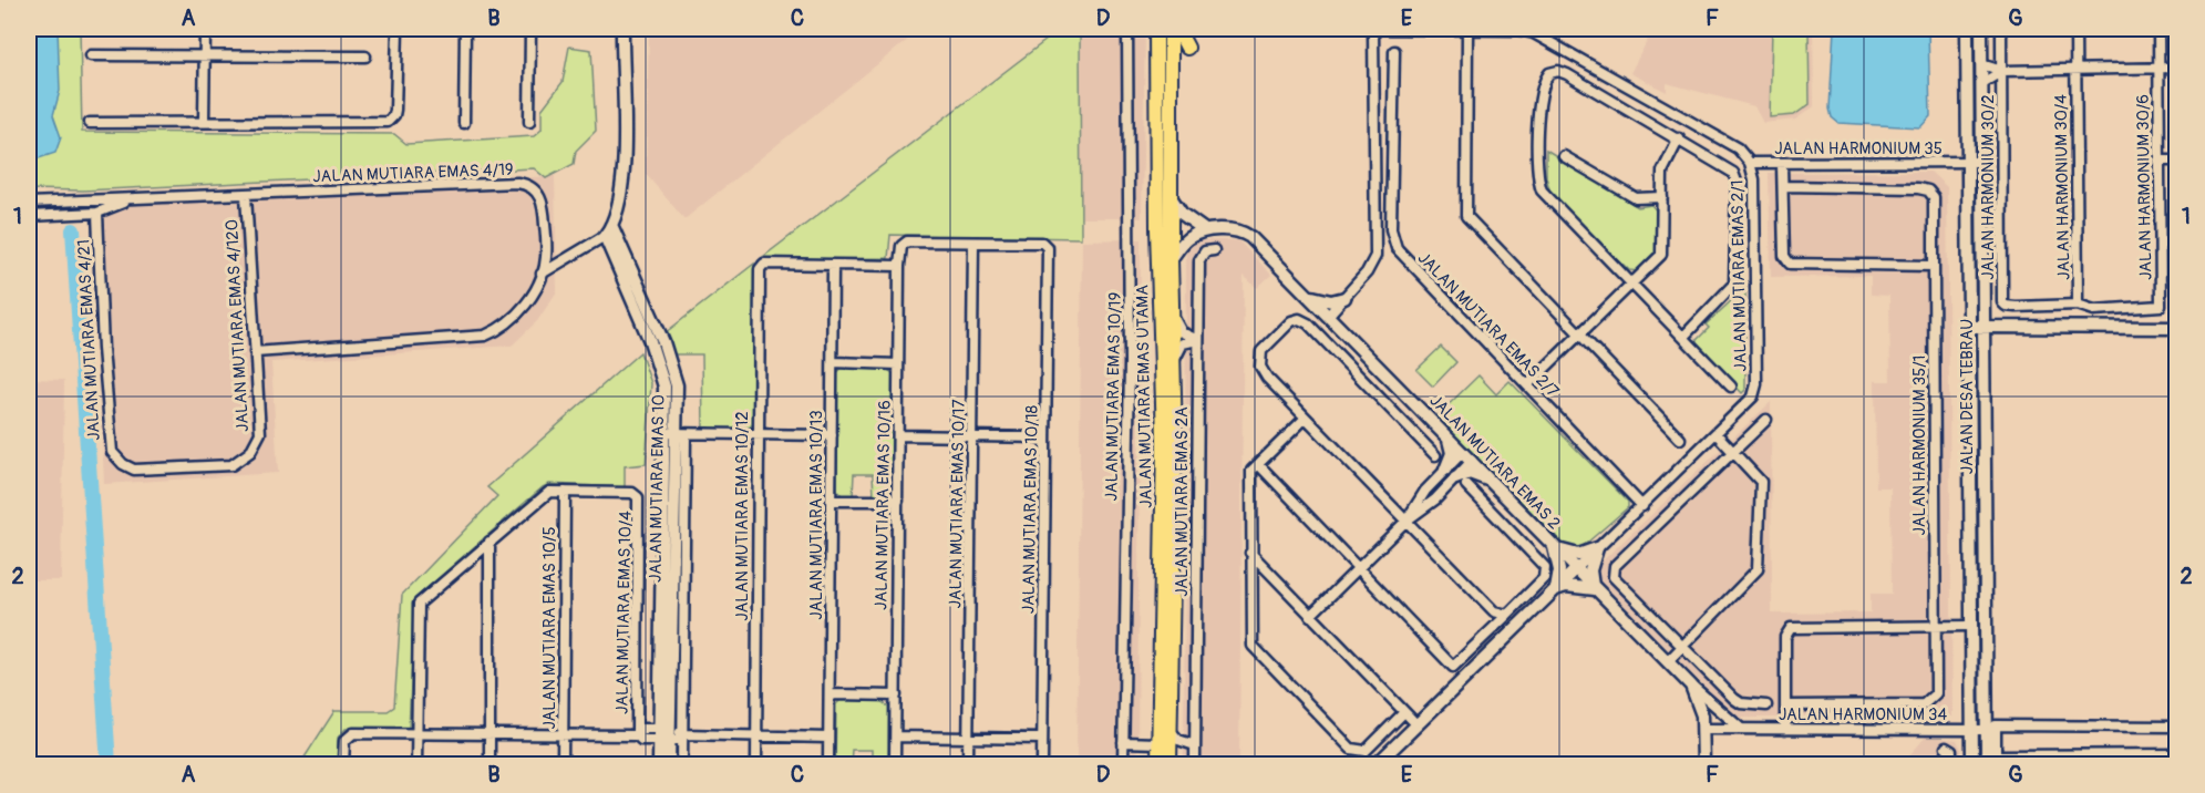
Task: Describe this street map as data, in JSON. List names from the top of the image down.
{
  "streets": {
    "main road": ["JALAN MUTIARA EMAS UTAMA"],
    "street": [
      "JALAN HARMONIUM 35",
      "JALAN MUTIARA EMAS 4/19",
      "JALAN HARMONIUM 30/2",
      "JALAN HARMONIUM 30/4",
      "JALAN HARMONIUM 30/6",
      "JALAN MUTIARA EMAS 2/1",
      "JALAN MUTIARA EMAS 2/7",
      "JALAN MUTIARA EMAS 4/120",
      "JALAN MUTIARA EMAS 4/21",
      "JALAN MUTIARA EMAS 10/19",
      "JALAN DESA TEBRAU",
      "JALAN HARMONIUM 35/1",
      "JALAN MUTIARA EMAS 2",
      "JALAN MUTIARA EMAS 10",
      "JALAN MUTIARA EMAS 2A",
      "JALAN MUTIARA EMAS 10/17",
      "JALAN MUTIARA EMAS 10/16",
      "JALAN MUTIARA EMAS 10/18",
      "JALAN MUTIARA EMAS 10/13",
      "JALAN MUTIARA EMAS 10/12",
      "JALAN MUTIARA EMAS 10/4",
      "JALAN MUTIARA EMAS 10/5",
      "JALAN HARMONIUM 34"
    ]
  },
  "crossings": [
    ["JALAN HARMONIUM 35", "JALAN MUTIARA EMAS 2/1"],
    ["JALAN HARMONIUM 35", "JALAN DESA TEBRAU"],
    ["JALAN MUTIARA EMAS 4/19", "JALAN MUTIARA EMAS 4/120"],
    ["JALAN MUTIARA EMAS 4/19", "JALAN MUTIARA EMAS 4/21"],
    ["JALAN HARMONIUM 30/2", "JALAN HARMONIUM 30/4"],
    ["JALAN HARMONIUM 30/2", "JALAN HARMONIUM 30/6"],
    ["JALAN MUTIARA EMAS 2/1", "JALAN MUTIARA EMAS 2/7"],
    ["JALAN MUTIARA EMAS 2/1", "JALAN MUTIARA EMAS 2"],
    ["JALAN MUTIARA EMAS 4/120", "JALAN MUTIARA EMAS 4/21"],
    ["JALAN DESA TEBRAU", "JALAN HARMONIUM 34"],
    ["JALAN MUTIARA EMAS 2", "JALAN HARMONIUM 34"],
    ["JALAN MUTIARA EMAS 10/17", "JALAN MUTIARA EMAS 10/16"],
    ["JALAN MUTIARA EMAS 10/17", "JALAN MUTIARA EMAS 10/18"],
    ["JALAN MUTIARA EMAS 10/16", "JALAN MUTIARA EMAS 10/18"],
    ["JALAN MUTIARA EMAS 10/13", "JALAN MUTIARA EMAS 10/12"],
    ["JALAN MUTIARA EMAS 10/4", "JALAN MUTIARA EMAS 10/5"]
  ],
  "grid": {
    "columns": [
      "A",
      "B",
      "C",
      "D",
      "E",
      "F",
      "G"
    ],
    "rows": ["1", "2"]
  }
}
